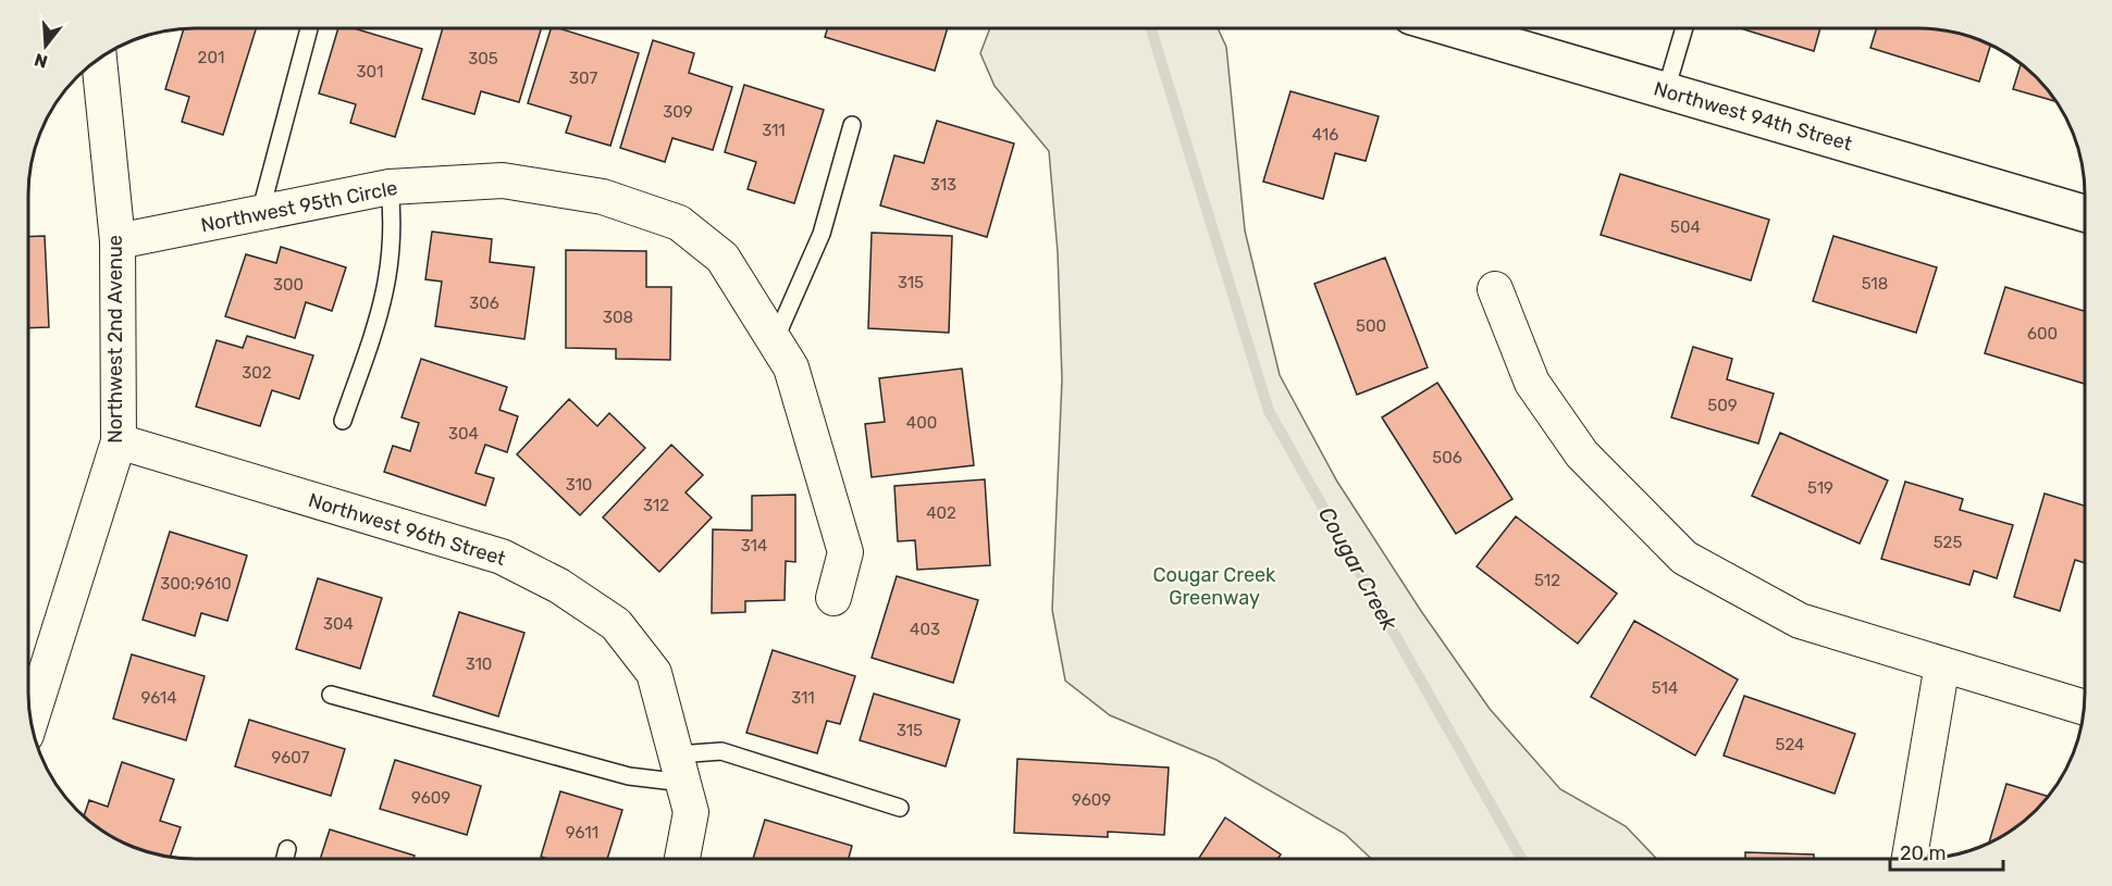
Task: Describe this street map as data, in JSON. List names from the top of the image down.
{
  "streets": {
    "street": [
      "Northwest 94th Street",
      "Northwest 95th Circle",
      "Northwest 2nd Avenue",
      "Northwest 96th Street"
    ]
  },
  "crossings": [
    ["Northwest 95th Circle", "Northwest 2nd Avenue"],
    ["Northwest 2nd Avenue", "Northwest 96th Street"]
  ],
  "water": ["Cougar Creek"],
  "parks": ["Cougar Creek Greenway"],
  "house_numbers": [
    "201",
    "305",
    "301",
    "307",
    "309",
    "311",
    "416",
    "313",
    "504",
    "315",
    "518",
    "300",
    "306",
    "308",
    "500",
    "600",
    "302",
    "509",
    "400",
    "304",
    "506",
    "310",
    "519",
    "312",
    "402",
    "525",
    "314",
    "512",
    "300;9610",
    "304",
    "403",
    "310",
    "514",
    "9614",
    "311",
    "315",
    "524",
    "9607",
    "9609",
    "9609",
    "9611"
  ],
  "scale_bar": "20 m",
  "north": "bottom"
}
